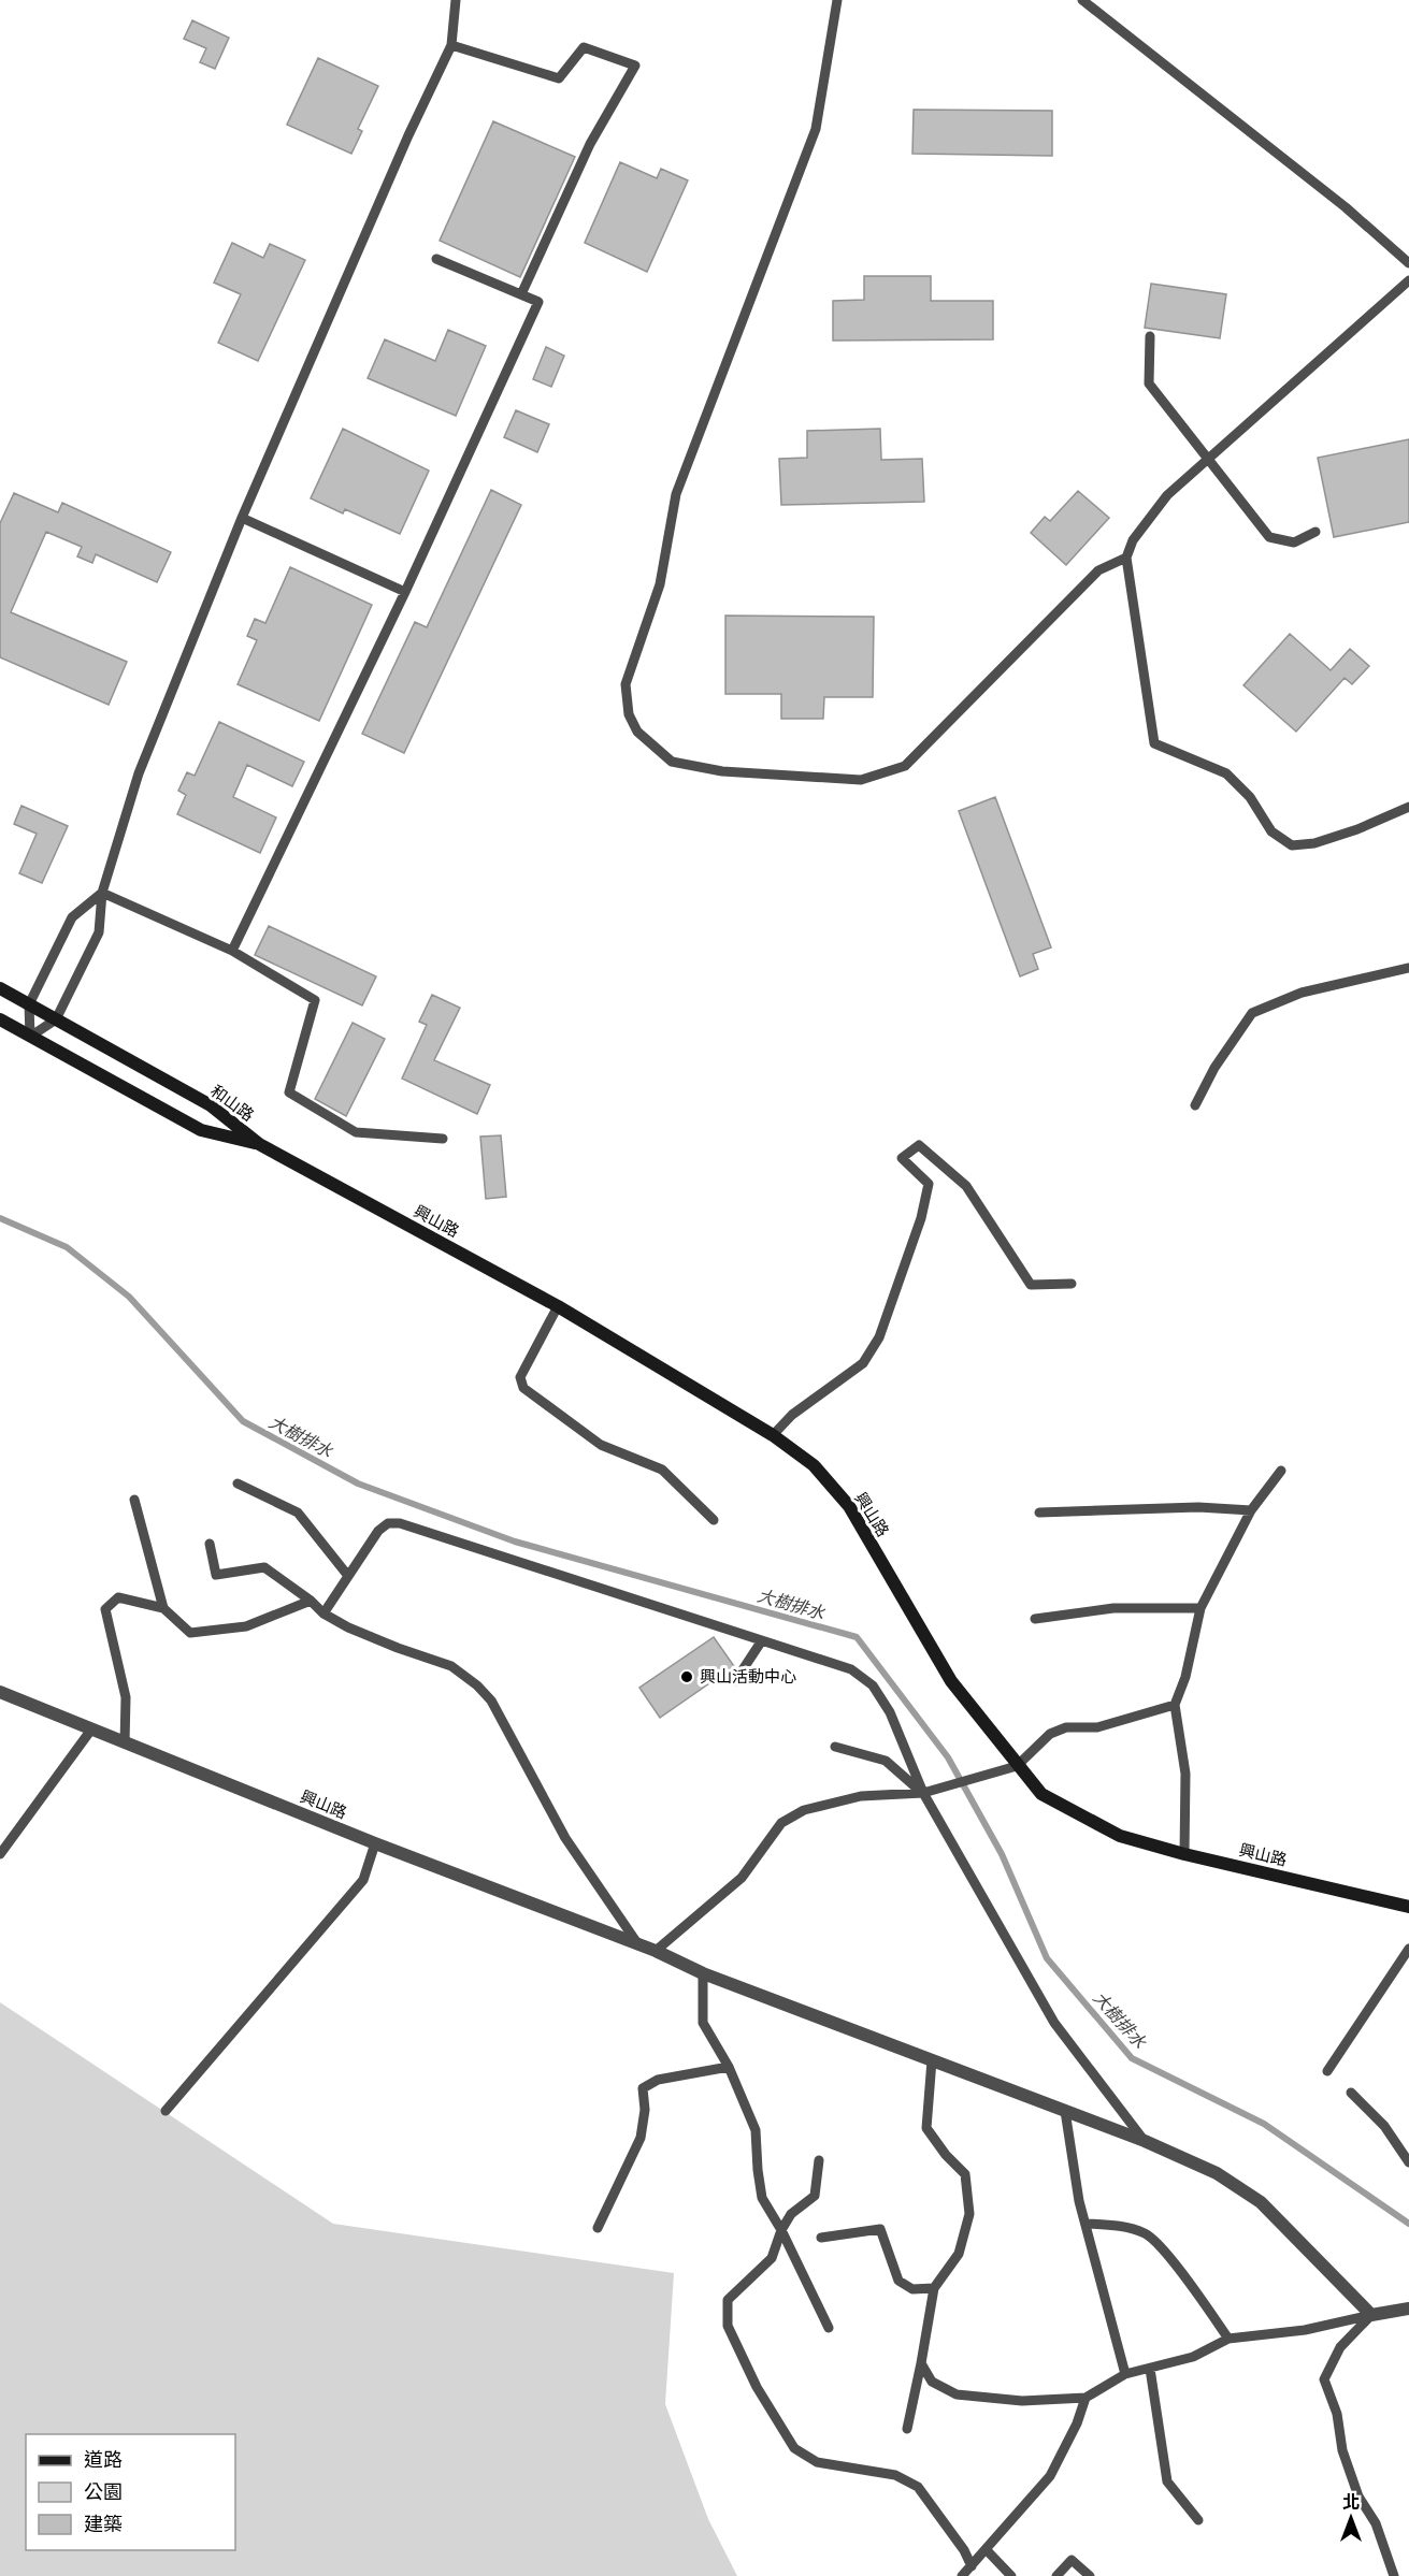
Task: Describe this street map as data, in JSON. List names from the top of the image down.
{
  "streets": {
    "main road": ["和山路", "興山路"]
  },
  "crossings": [
    ["和山路", "興山路"]
  ],
  "water": ["大樹排水"],
  "places": ["興山活動中心"],
  "legend": ["道路", "公園", "建築"],
  "north": "top"
}
